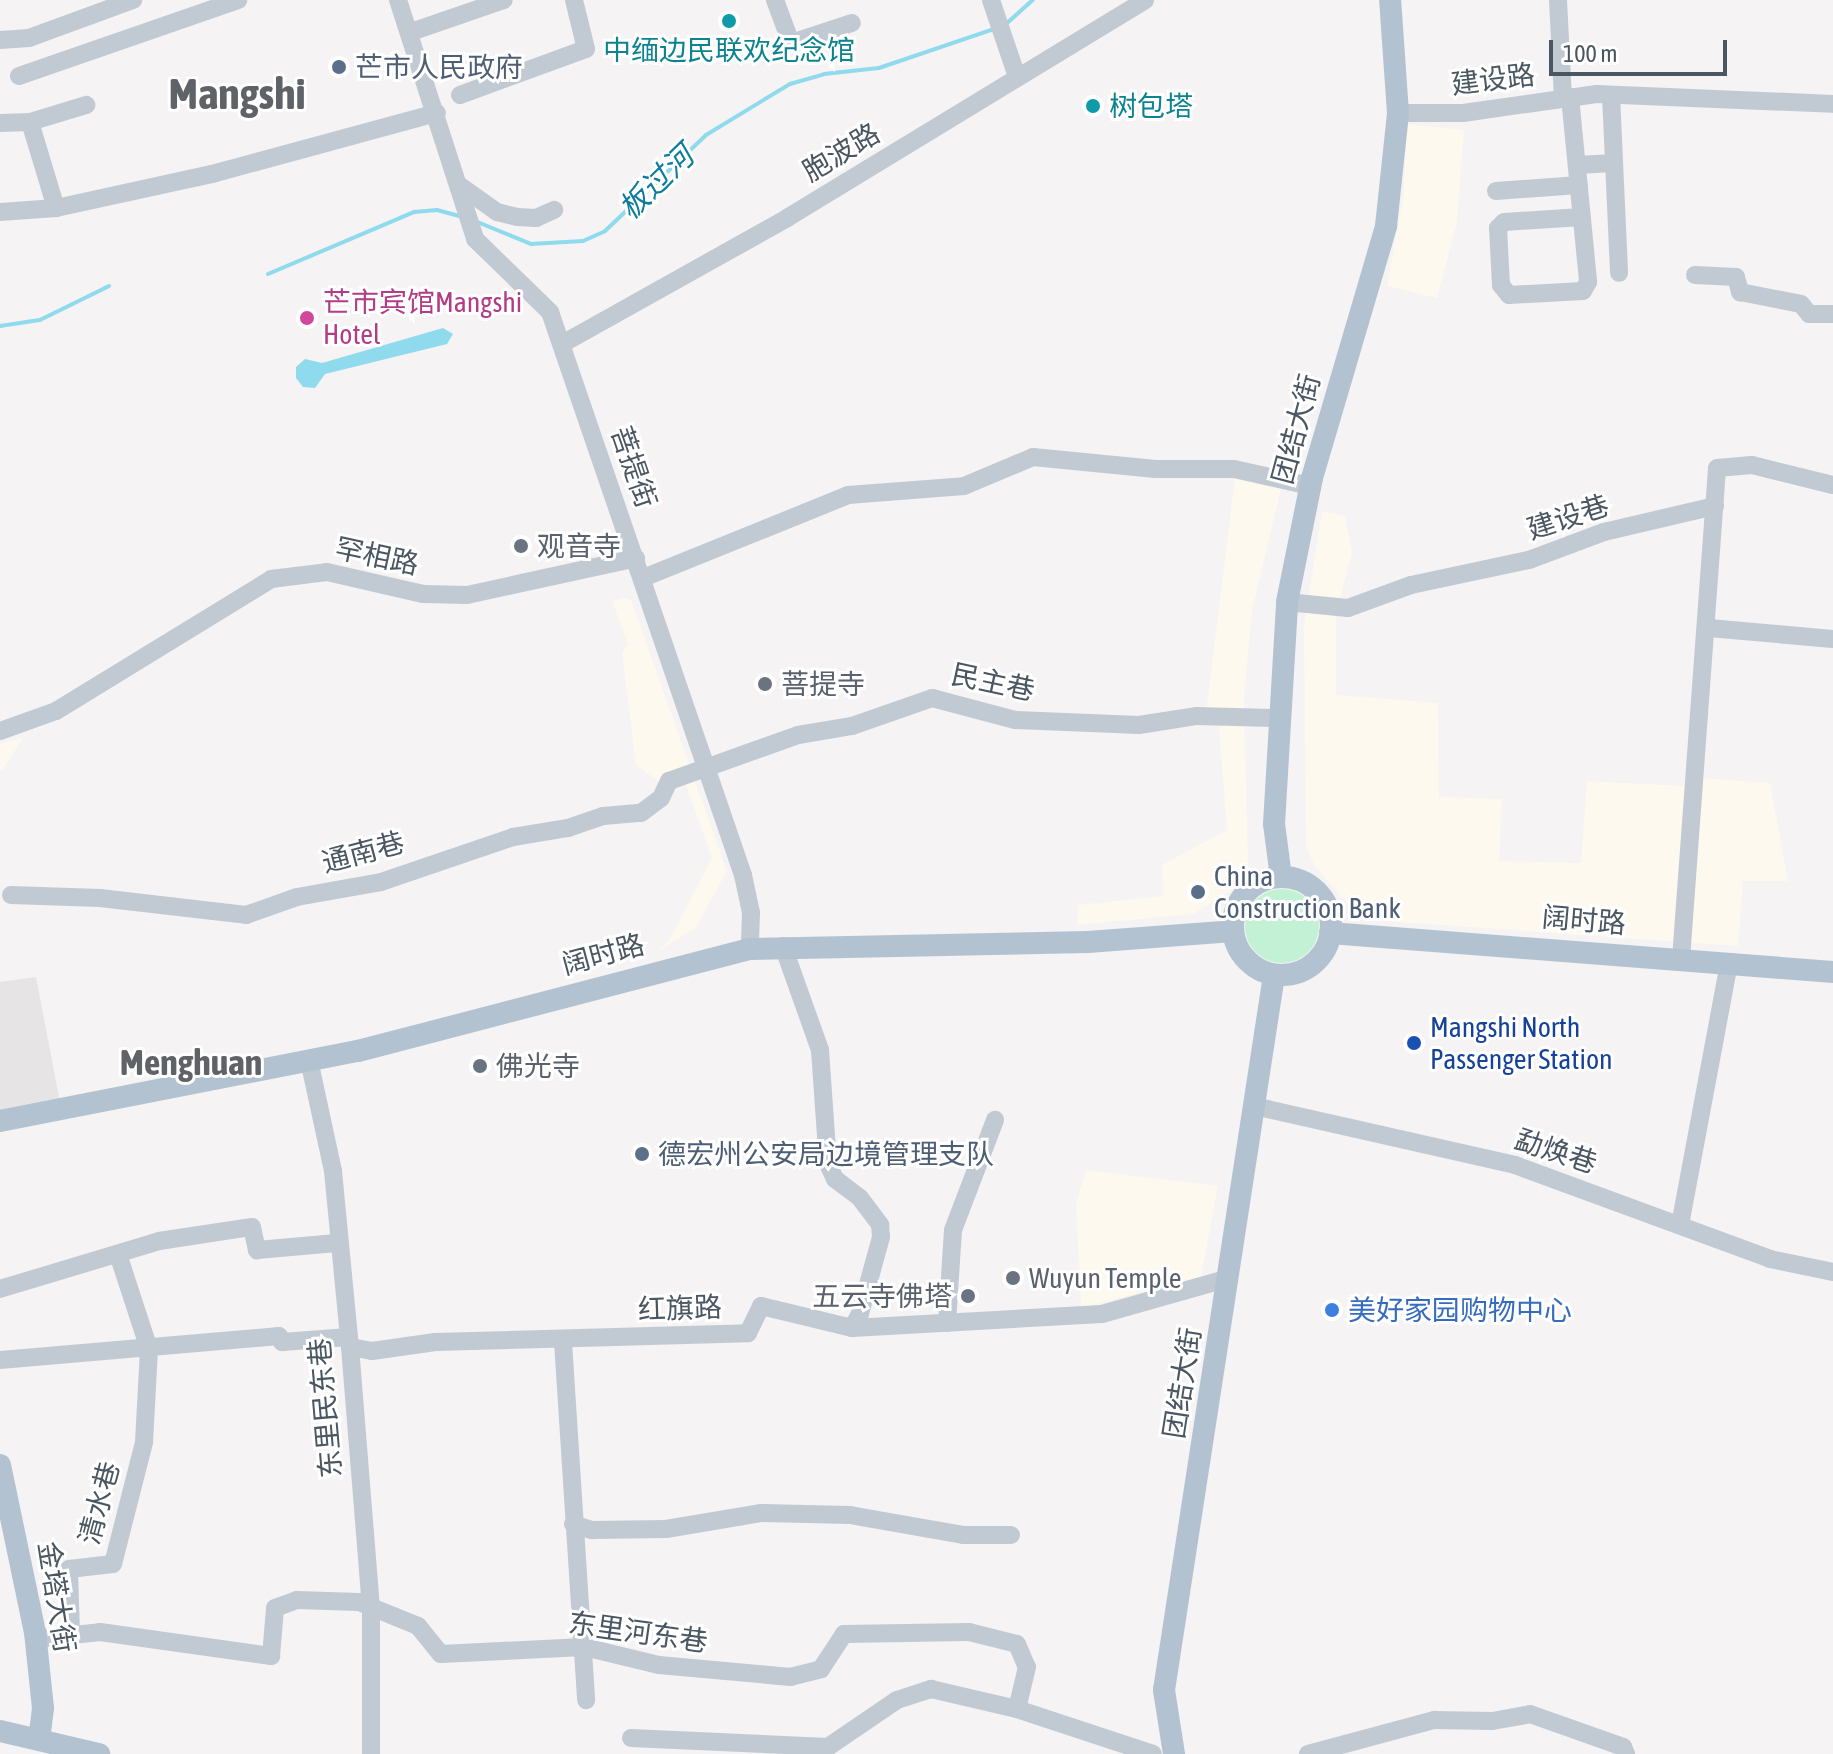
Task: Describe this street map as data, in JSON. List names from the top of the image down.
{
  "streets": {
    "main road": ["团结大街", "阔时路", "金塔大街"],
    "street": [
      "建设路",
      "胞波路",
      "菩提街",
      "建设巷",
      "罕相路",
      "民主巷",
      "通南巷",
      "勐焕巷",
      "红旗路",
      "东里民东巷",
      "清水巷",
      "东里河东巷"
    ]
  },
  "crossings": [
    ["建设路", "团结大街"],
    ["胞波路", "菩提街"],
    ["团结大街", "建设巷"],
    ["团结大街", "民主巷"],
    ["团结大街", "阔时路"],
    ["团结大街", "勐焕巷"],
    ["团结大街", "红旗路"],
    ["菩提街", "罕相路"],
    ["菩提街", "民主巷"],
    ["菩提街", "通南巷"],
    ["菩提街", "阔时路"],
    ["民主巷", "通南巷"],
    ["阔时路", "东里民东巷"],
    ["红旗路", "东里民东巷"],
    ["东里民东巷", "东里河东巷"],
    ["清水巷", "东里河东巷"],
    ["金塔大街", "东里河东巷"]
  ],
  "districts": ["Mangshi", "Menghuan"],
  "water": ["板过河"],
  "places": [
    "中缅边民联欢纪念馆",
    "芒市人民政府",
    "树包塔",
    "芒市宾馆Mangshi Hotel",
    "观音寺",
    "菩提寺",
    "China Construction Bank",
    "Mangshi North Passenger Station",
    "佛光寺",
    "德宏州公安局边境管理支队",
    "Wuyun Temple",
    "五云寺佛塔",
    "美好家园购物中心"
  ],
  "scale_bar": "100 m"
}
